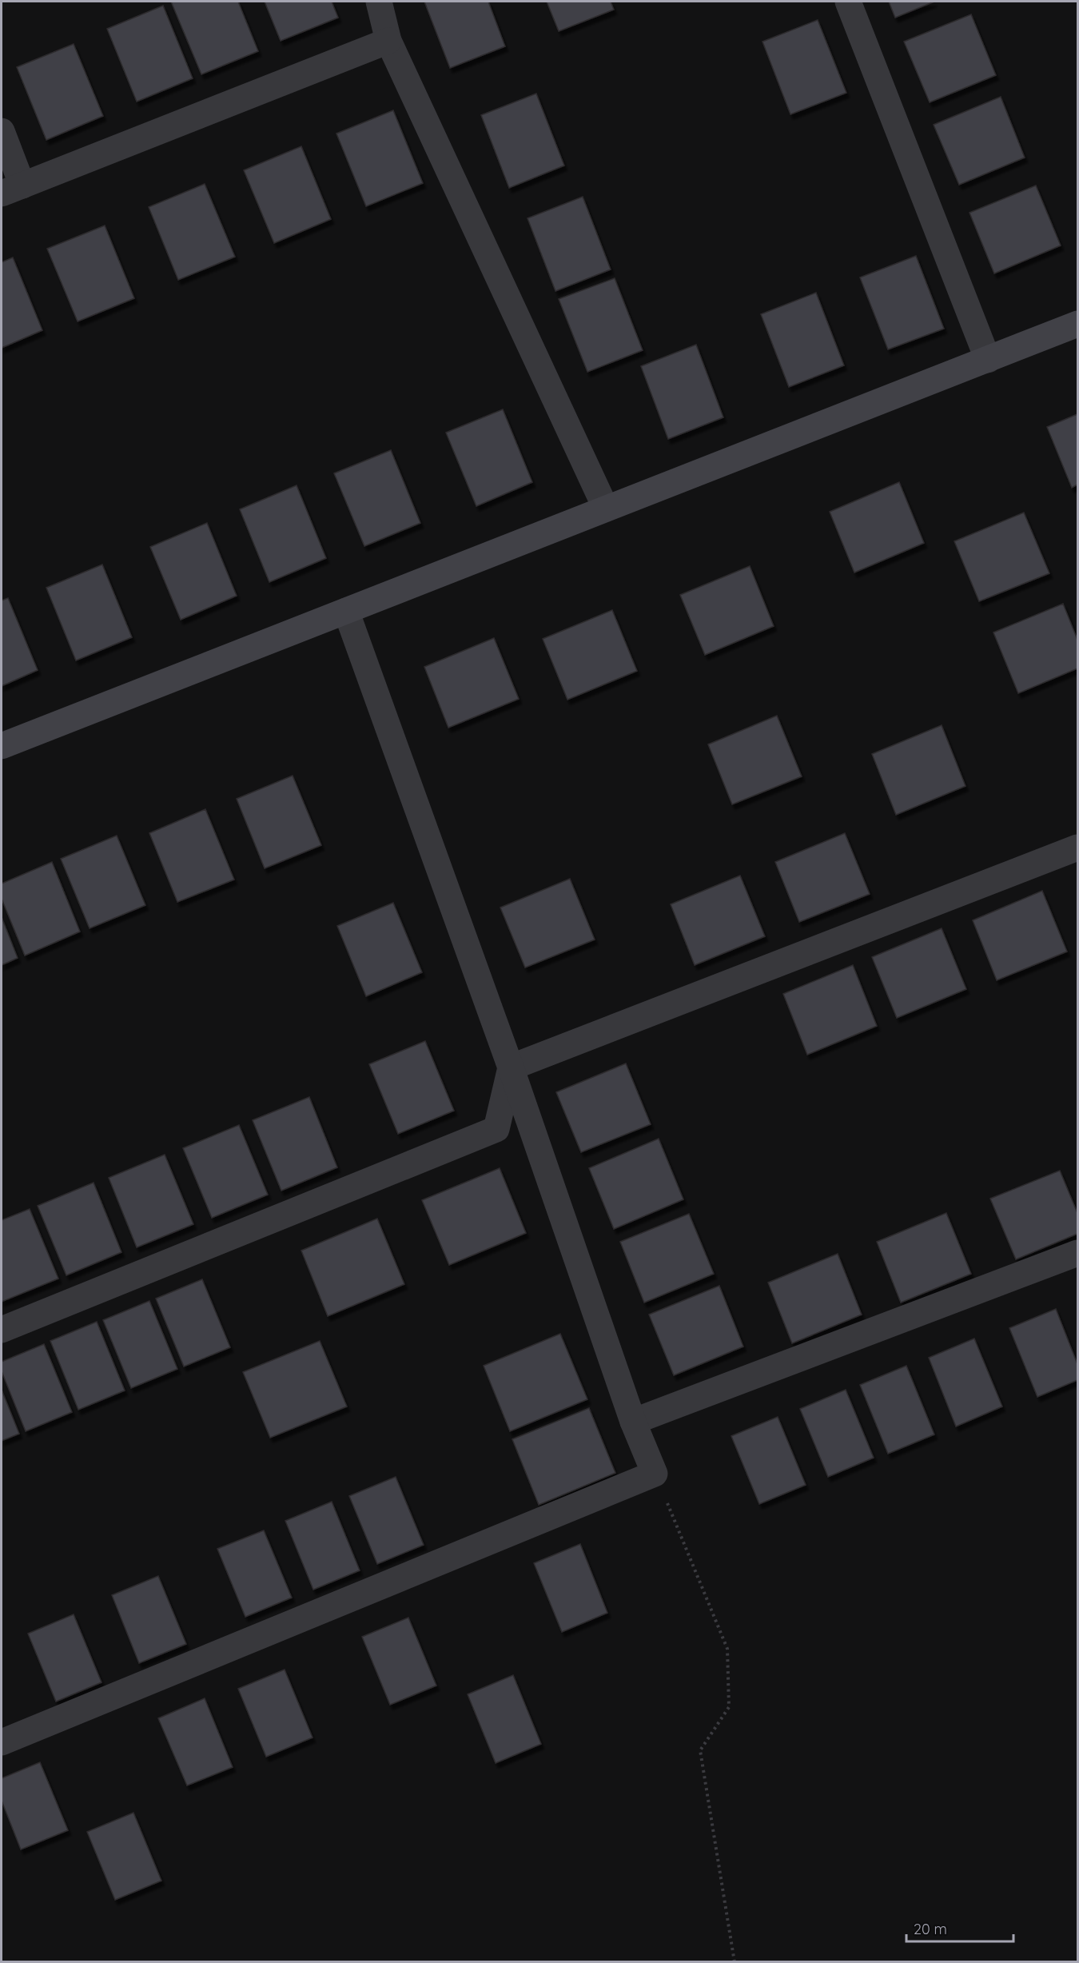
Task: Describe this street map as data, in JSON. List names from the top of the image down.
{
  "scale_bar": "20 m"
}
